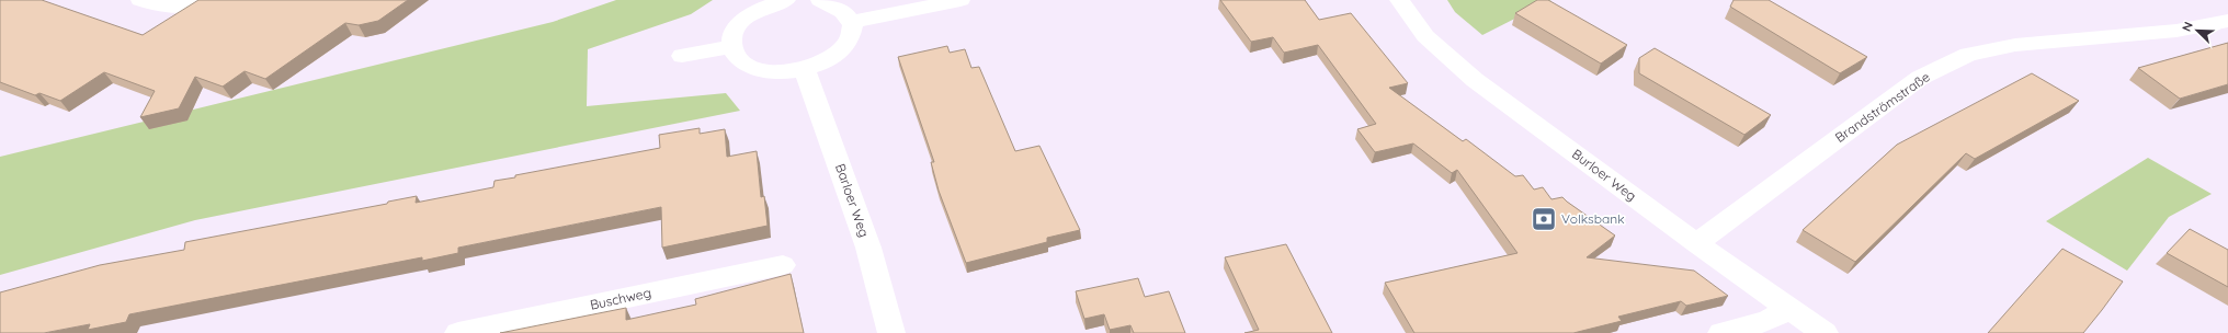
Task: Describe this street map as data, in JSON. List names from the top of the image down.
{
  "streets": {
    "street": [
      "Brandströmstraße",
      "Burloer Weg",
      "Barloer Weg",
      "Buschweg"
    ]
  },
  "crossings": [
    ["Brandströmstraße", "Burloer Weg"]
  ],
  "places": {
    "bank": ["Volksbank"]
  },
  "north": "top left"
}
